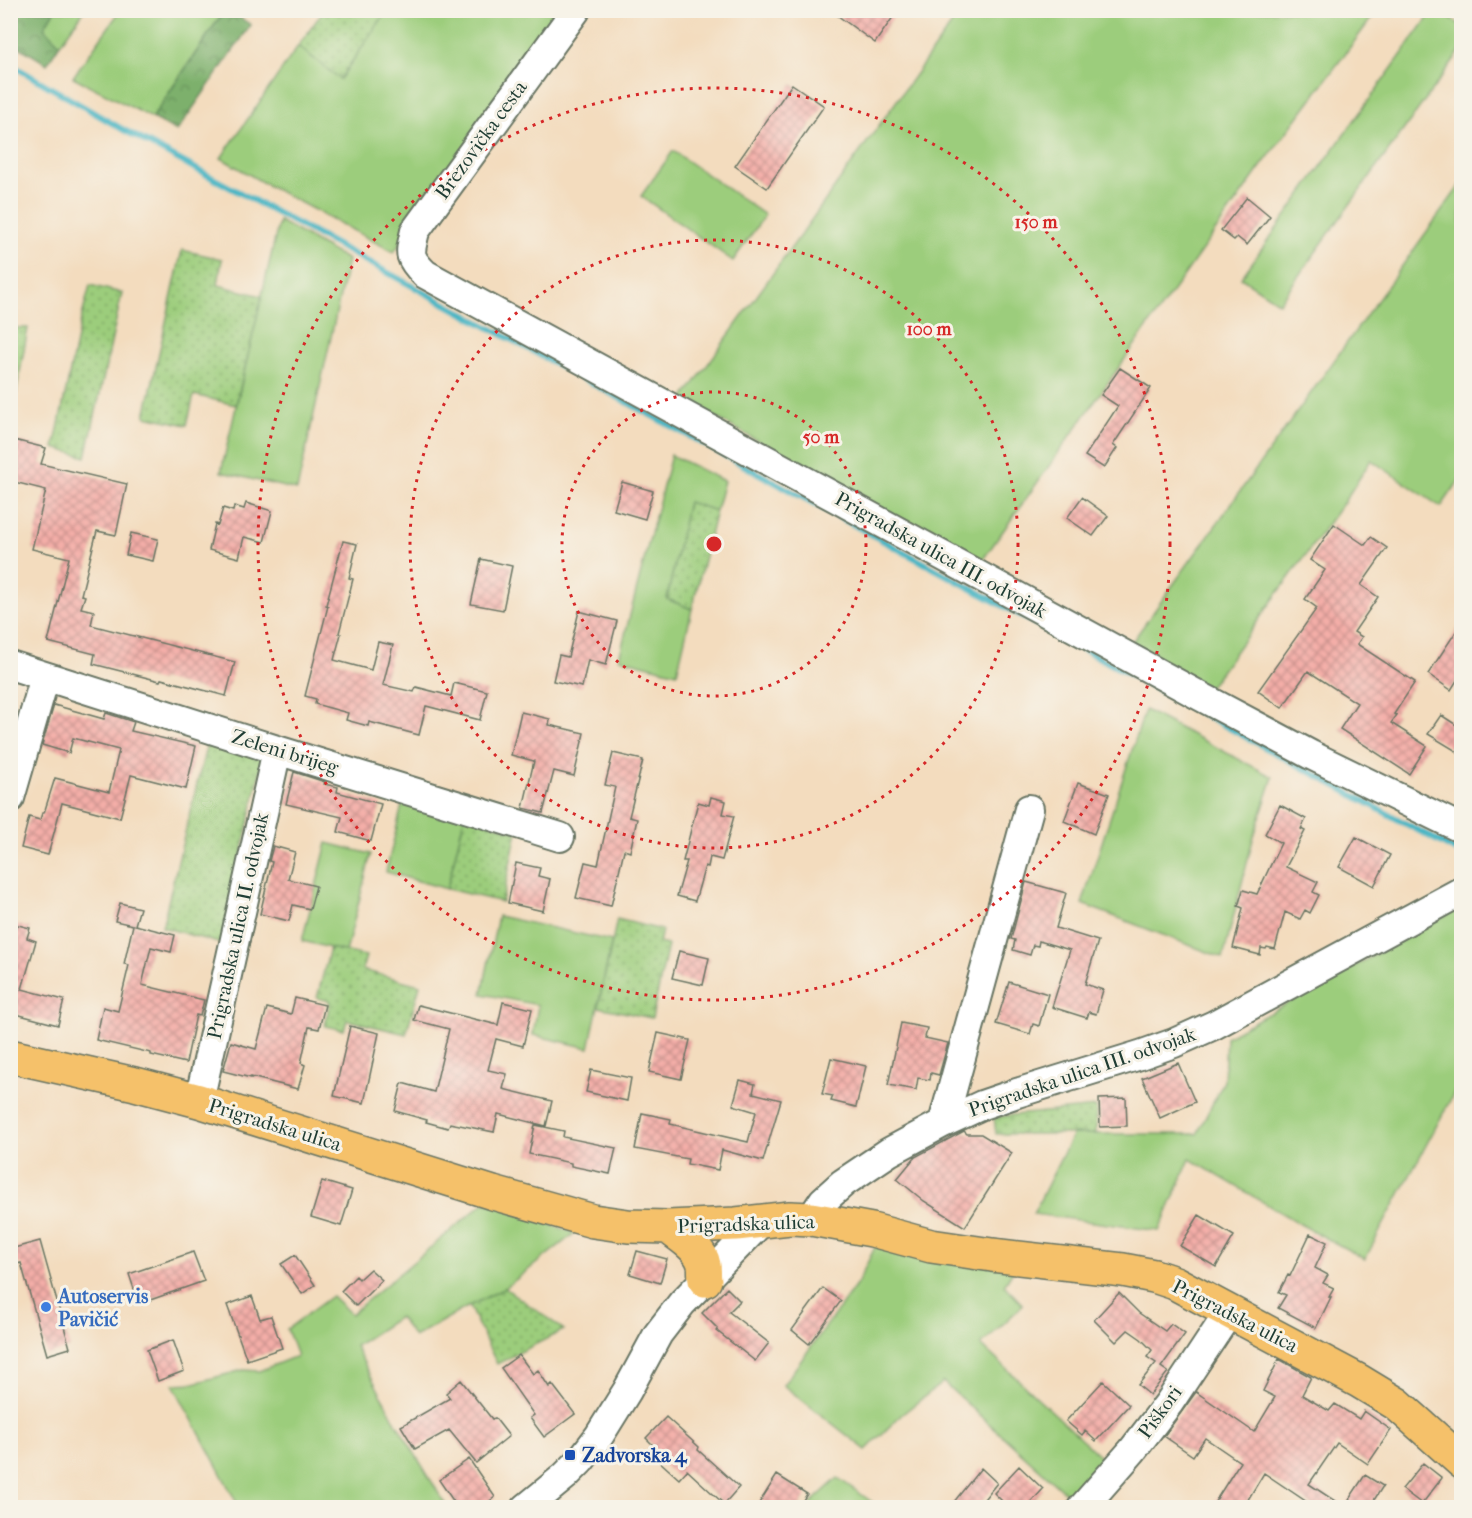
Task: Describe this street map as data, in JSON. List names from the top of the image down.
{
  "streets": {
    "main road": ["Prigradska ulica"],
    "street": [
      "Brezovička cesta",
      "Prigradska ulica III. odvojak",
      "Zeleni brijeg",
      "Prigradska ulica II. odvojak",
      "Piškori"
    ]
  },
  "crossings": [
    ["Brezovička cesta", "Prigradska ulica III. odvojak"],
    ["Prigradska ulica III. odvojak", "Prigradska ulica"],
    ["Zeleni brijeg", "Prigradska ulica II. odvojak"],
    ["Prigradska ulica II. odvojak", "Prigradska ulica"],
    ["Prigradska ulica", "Piškori"]
  ],
  "places": {
    "other": ["Autoservis Pavičić"],
    "transit": ["Zadvorska 4"]
  },
  "rings": ["150 m", "100 m", "50 m"]
}
